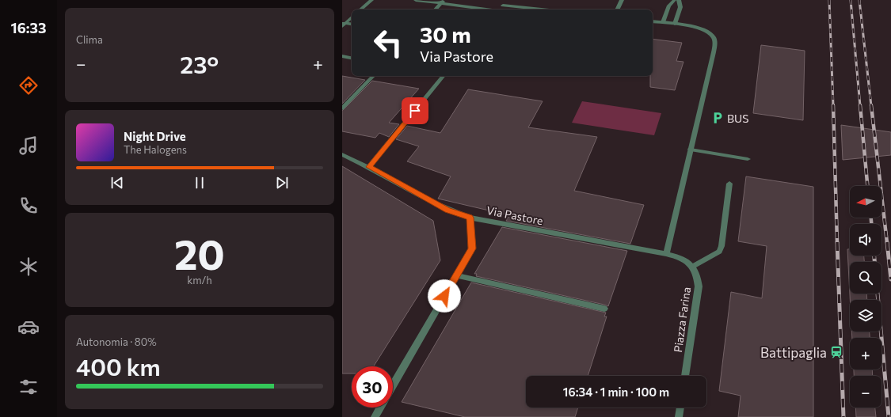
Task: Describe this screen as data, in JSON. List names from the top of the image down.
{
  "streets": {
    "street": ["Via Pastore", "Piazza Farina"]
  },
  "crossings": [
    ["Via Pastore", "Piazza Farina"]
  ],
  "places": {
    "parking": ["BUS"],
    "station": ["Battipaglia"]
  },
  "north": "left",
  "page": {
    "tabs": "16:33",
    "tile": [
      "Clima",
      ["20", "km/h"],
      ["Autonomia · 80%", "400 km"]
    ],
    "turn": ["30 m", "Via Pastore"],
    "heat": ["−", "23°", "+"],
    "song": ["Night Drive", "The Halogens"],
    "map_buttons": ["+", "−"],
    "limit": "30",
    "trip": "16:34 · 1 min · 100 m"
  }
}
